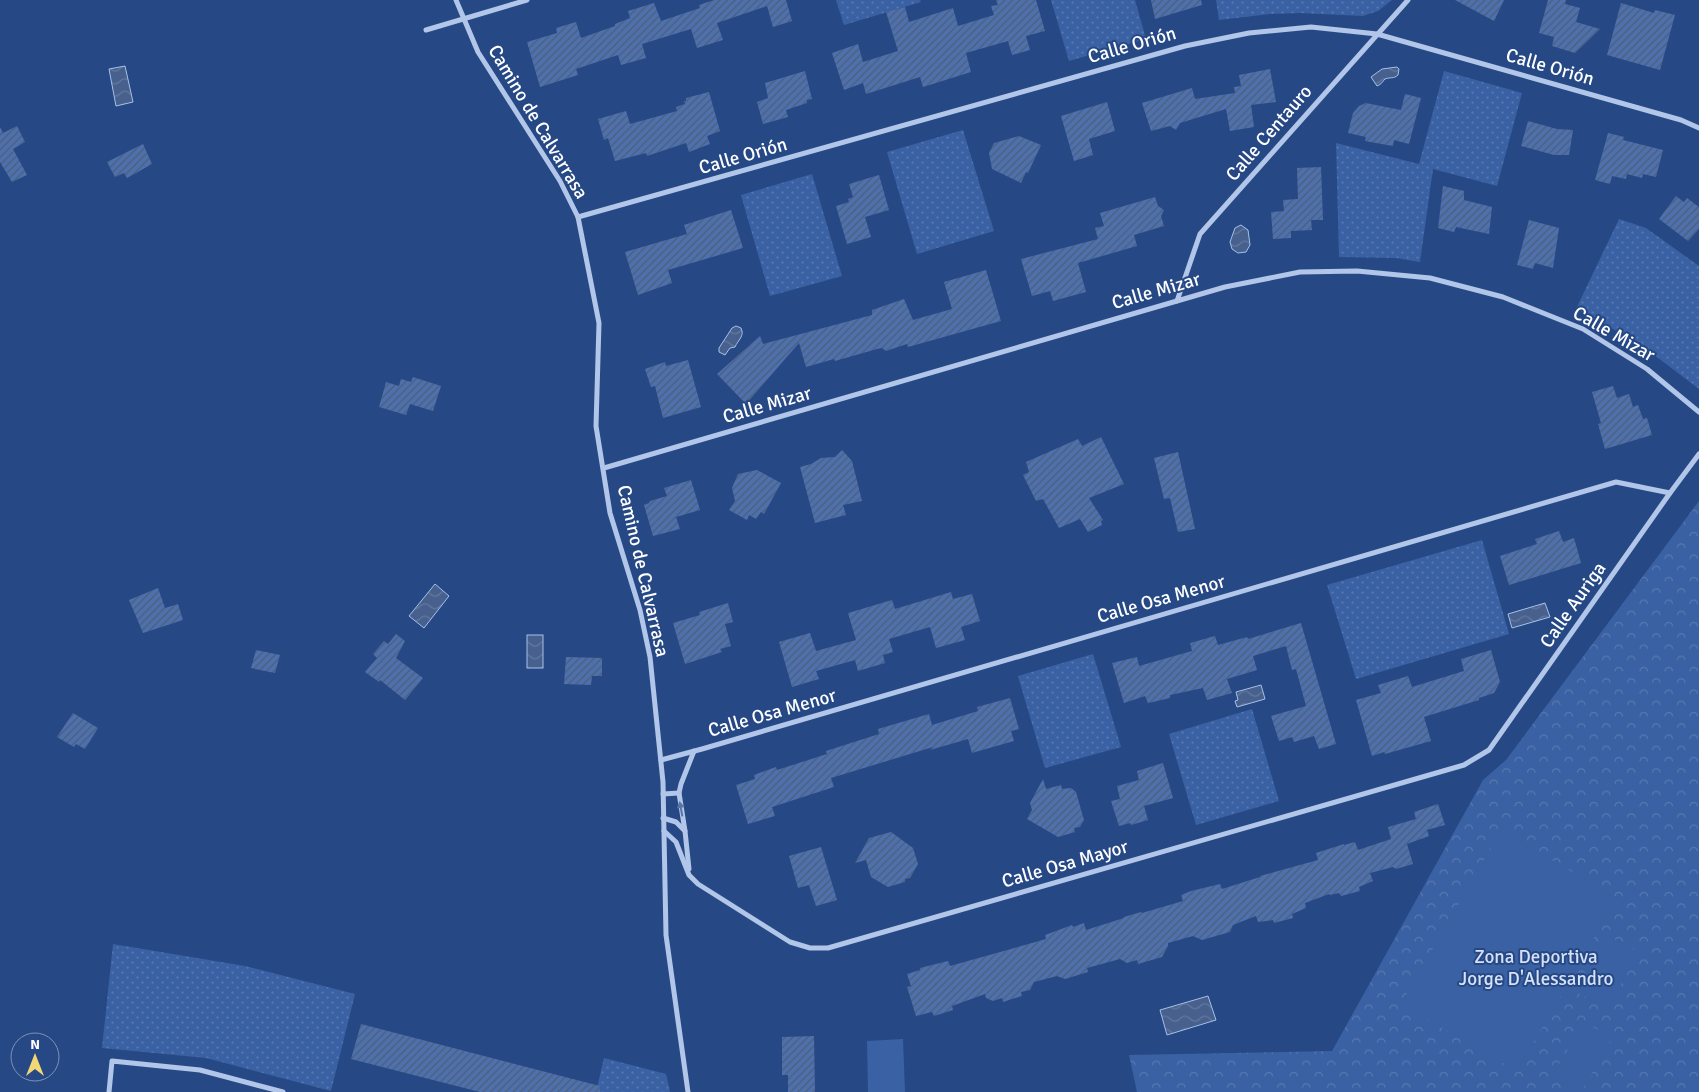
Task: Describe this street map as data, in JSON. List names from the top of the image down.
{
  "streets": {
    "street": [
      "Calle Orión",
      "Camino de Calvarrasa",
      "Calle Centauro",
      "Calle Mizar",
      "Calle Osa Menor",
      "Calle Auriga",
      "Calle Osa Mayor"
    ]
  },
  "crossings": [
    ["Calle Orión", "Camino de Calvarrasa"],
    ["Calle Orión", "Calle Centauro"],
    ["Camino de Calvarrasa", "Calle Mizar"],
    ["Camino de Calvarrasa", "Calle Osa Menor"],
    ["Camino de Calvarrasa", "Calle Osa Mayor"],
    ["Calle Centauro", "Calle Mizar"],
    ["Calle Osa Menor", "Calle Auriga"],
    ["Calle Auriga", "Calle Osa Mayor"]
  ],
  "parks": ["Zona Deportiva Jorge D'Alessandro"],
  "north": "top"
}
